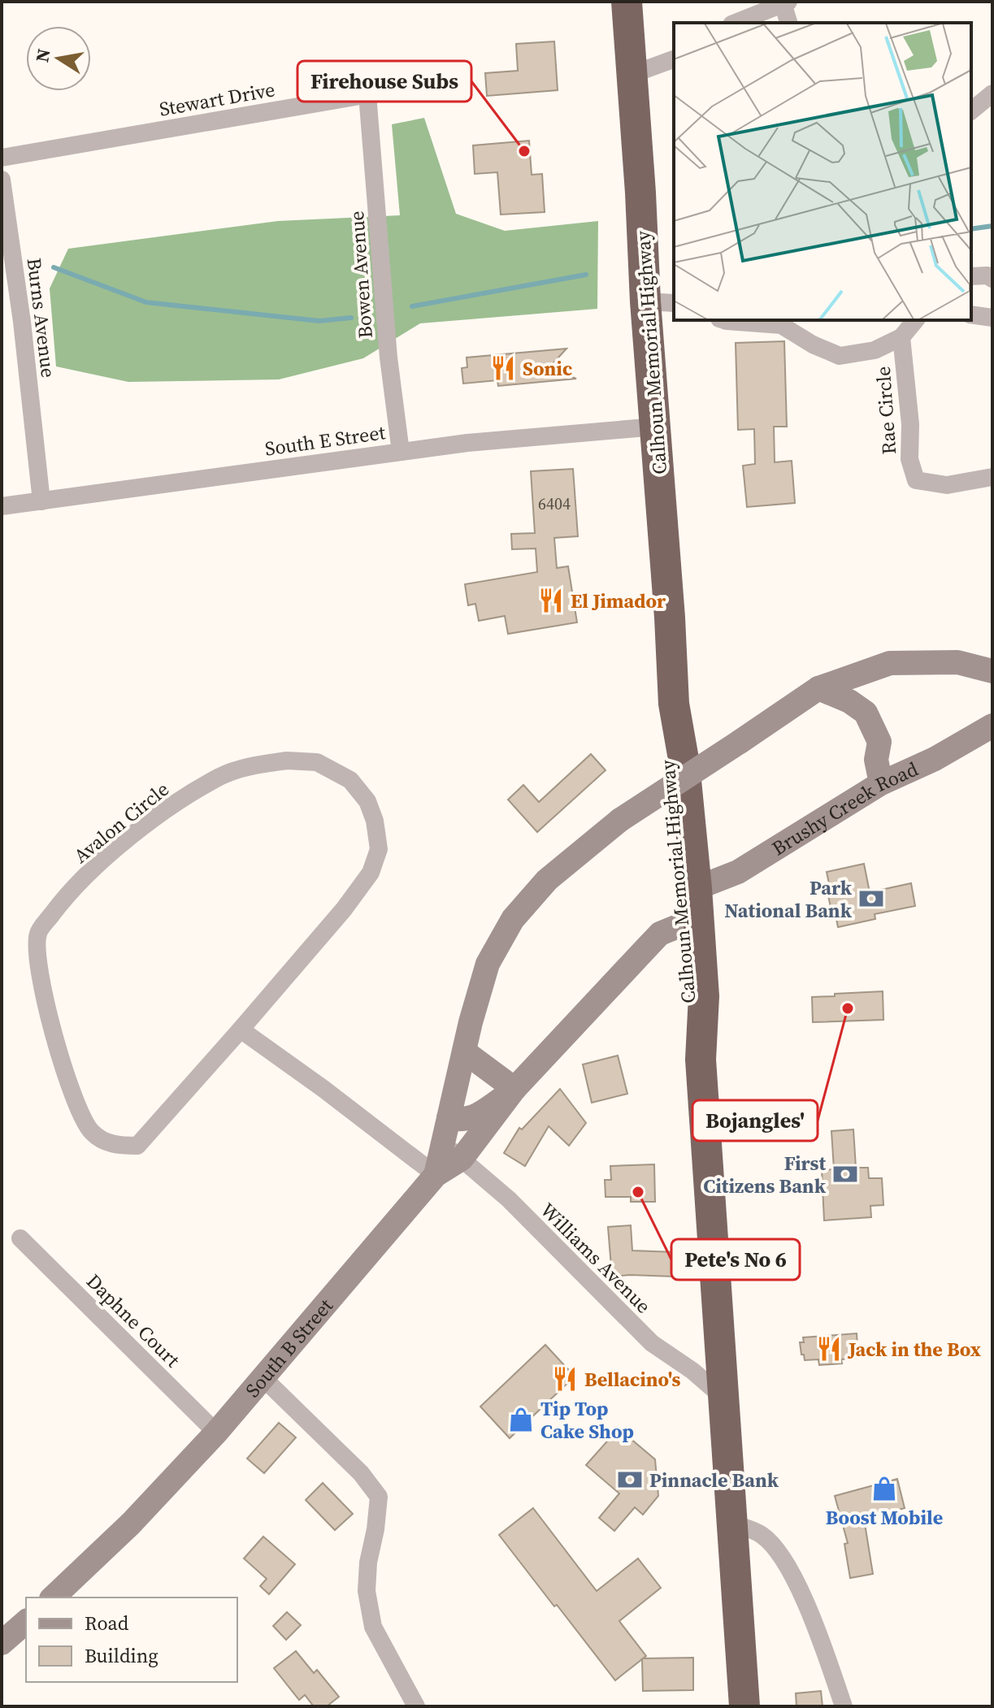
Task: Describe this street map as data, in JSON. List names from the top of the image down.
{
  "streets": {
    "highway": ["Calhoun Memorial Highway"],
    "street": [
      "Stewart Drive",
      "Bowen Avenue",
      "Burns Avenue",
      "Rae Circle",
      "South E Street",
      "Brushy Creek Road",
      "Avalon Circle",
      "Williams Avenue",
      "Daphne Court",
      "South B Street"
    ]
  },
  "crossings": [
    ["Stewart Drive", "Bowen Avenue"],
    ["Bowen Avenue", "South E Street"],
    ["Burns Avenue", "South E Street"],
    ["Calhoun Memorial Highway", "South E Street"],
    ["Calhoun Memorial Highway", "Brushy Creek Road"],
    ["Calhoun Memorial Highway", "Williams Avenue"],
    ["Calhoun Memorial Highway", "South B Street"],
    ["Williams Avenue", "South B Street"],
    ["Daphne Court", "South B Street"]
  ],
  "places": {
    "other": ["Firehouse Subs", "Bojangles'", "Pete's No 6"],
    "restaurant": [
      "Sonic",
      "El Jimador",
      "Jack in the Box",
      "Bellacino's"
    ],
    "bank": ["Park National Bank", "First Citizens Bank", "Pinnacle Bank"],
    "shop": ["Tip Top Cake Shop", "Boost Mobile"]
  },
  "house_numbers": ["6404"],
  "legend": ["Road", "Building"],
  "north": "left"
}
